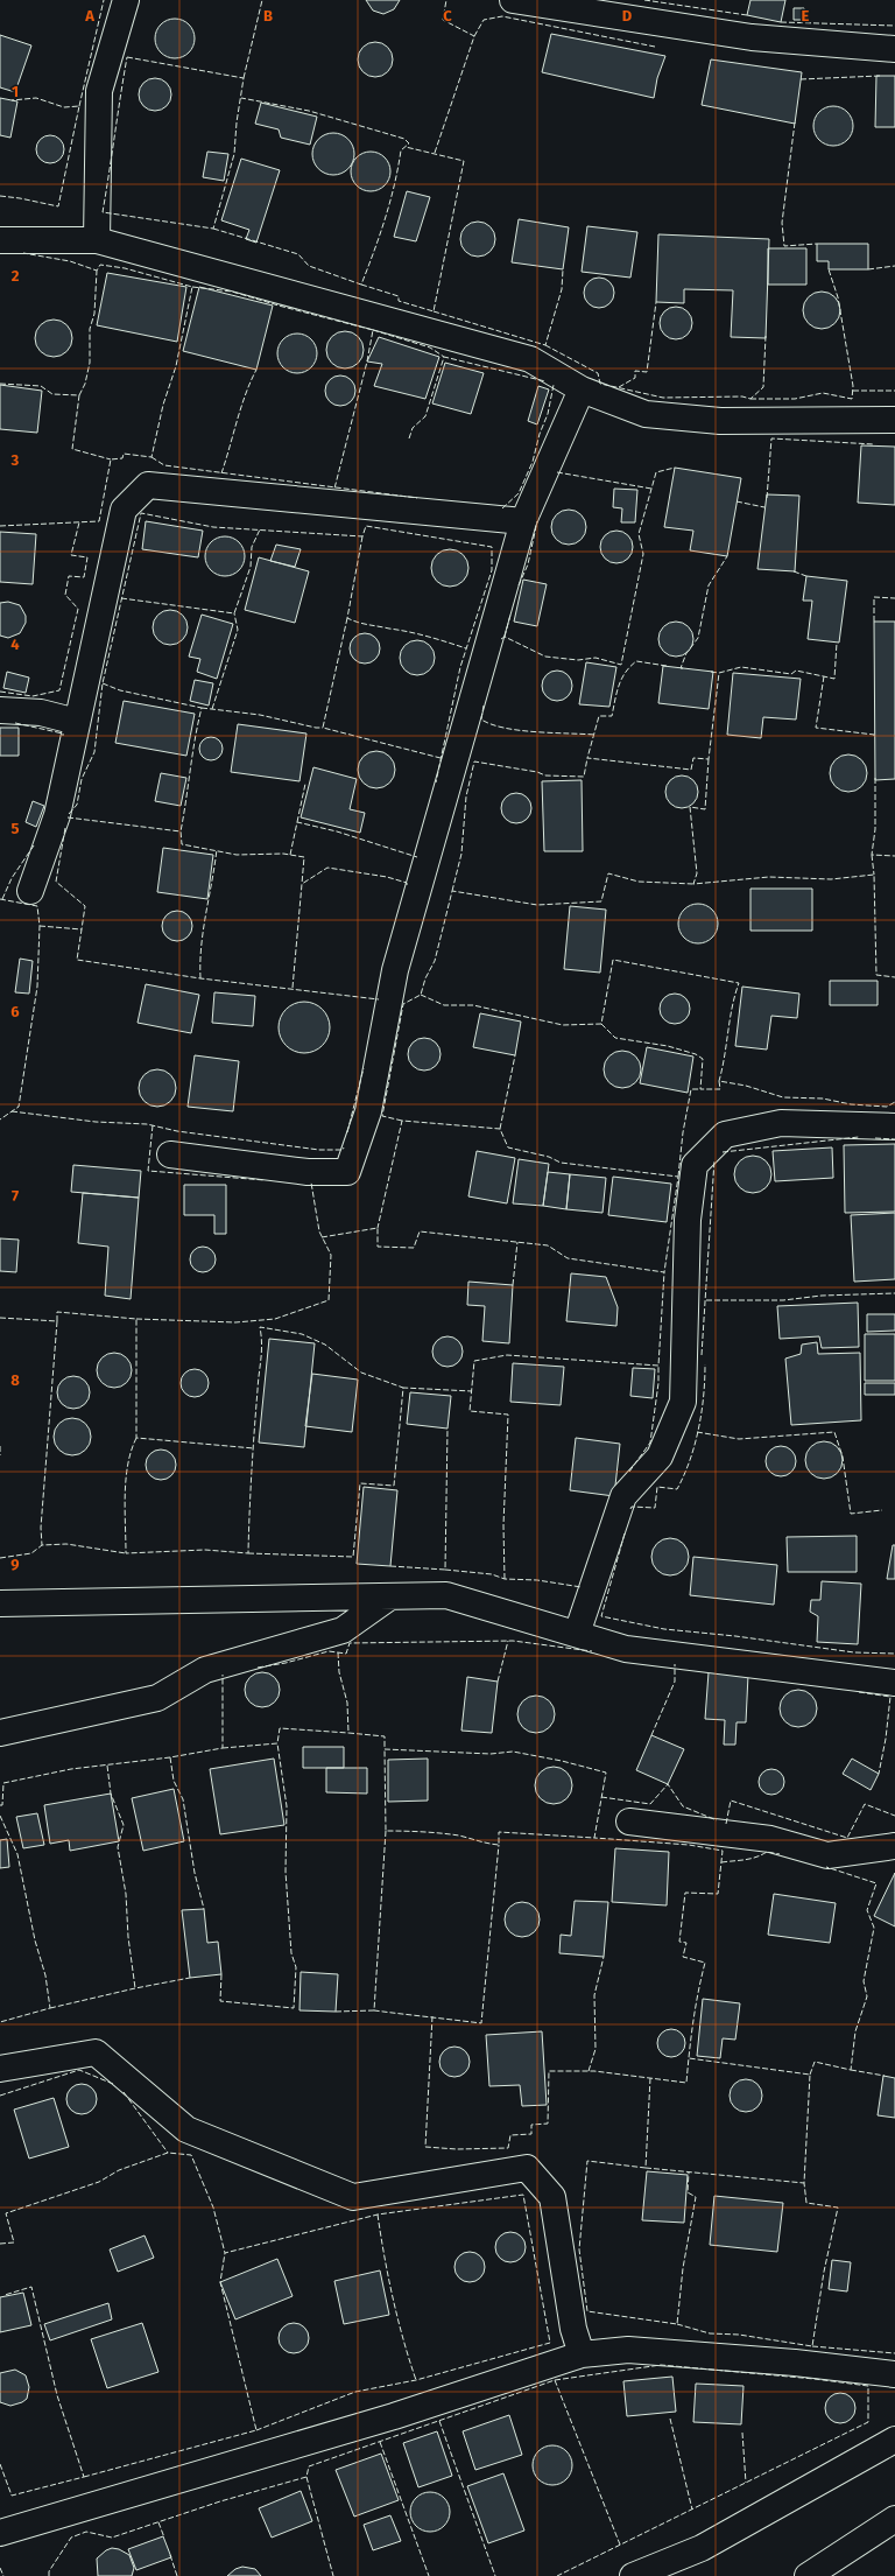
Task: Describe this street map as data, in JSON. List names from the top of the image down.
{
  "grid": {
    "columns": [
      "A",
      "B",
      "C",
      "D",
      "E"
    ],
    "rows": [
      "1",
      "2",
      "3",
      "4",
      "5",
      "6",
      "7",
      "8",
      "9"
    ]
  }
}
